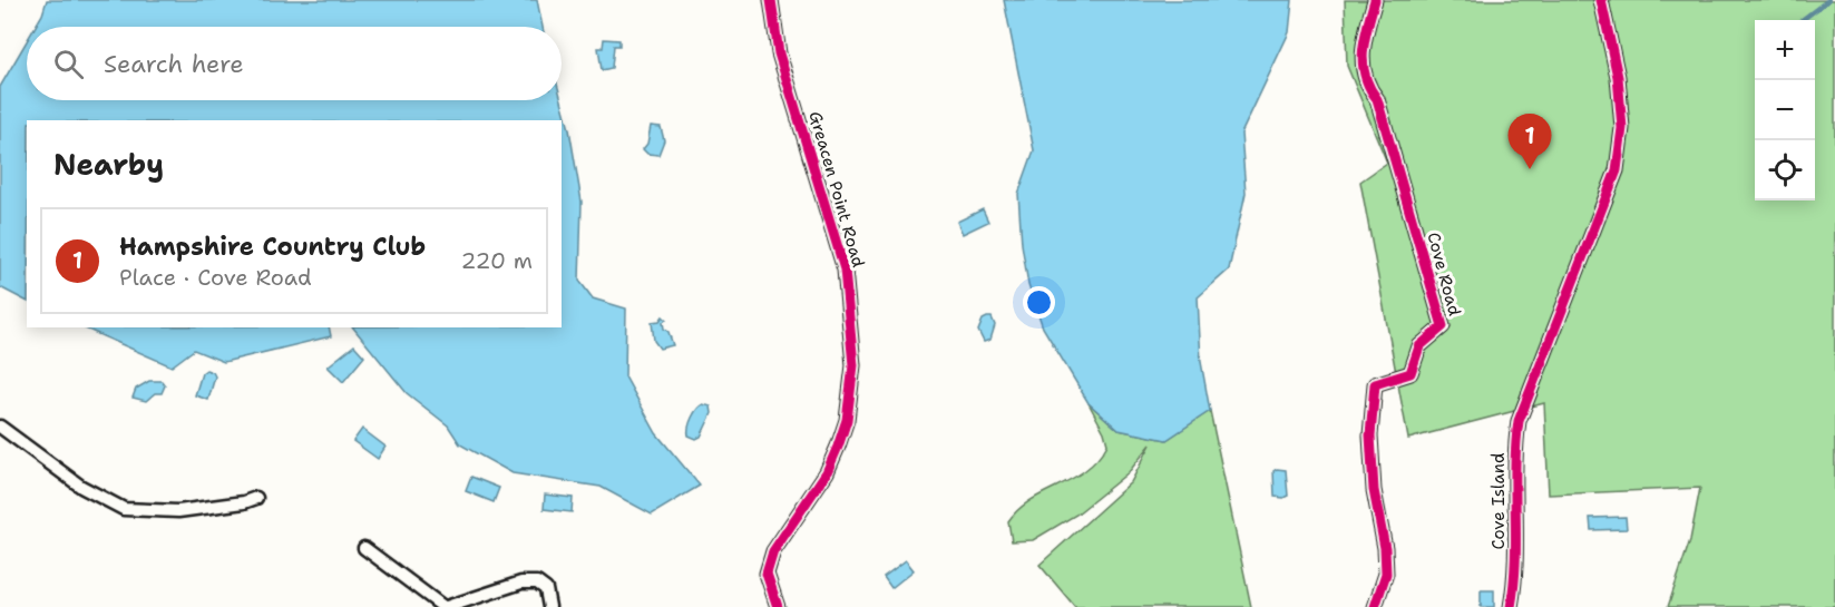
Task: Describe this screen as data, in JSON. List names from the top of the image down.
{
  "streets": {
    "street": ["Greacen Point Road", "Cove Road", "Cove Island"]
  },
  "page": {
    "map_buttons": ["+", "−"],
    "search": "Search here",
    "pins": "1",
    "heading": "Nearby",
    "list": [
      {
        "mark": "1",
        "name": "Hampshire Country Club",
        "note": "Place · Cove Road",
        "value": "220 m"
      }
    ]
  }
}
